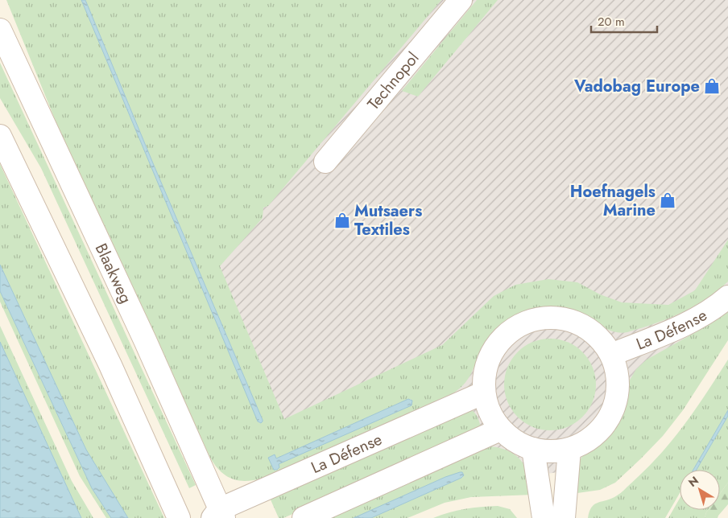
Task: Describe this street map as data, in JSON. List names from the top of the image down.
{
  "streets": {
    "street": ["Technopol", "Blaakweg", "La Défense"]
  },
  "crossings": [
    ["Blaakweg", "La Défense"]
  ],
  "places": {
    "shop": ["Vadobag Europe", "Hoefnagels Marine", "Mutsaers Textiles"]
  },
  "scale_bar": "20 m",
  "north": "top left"
}
